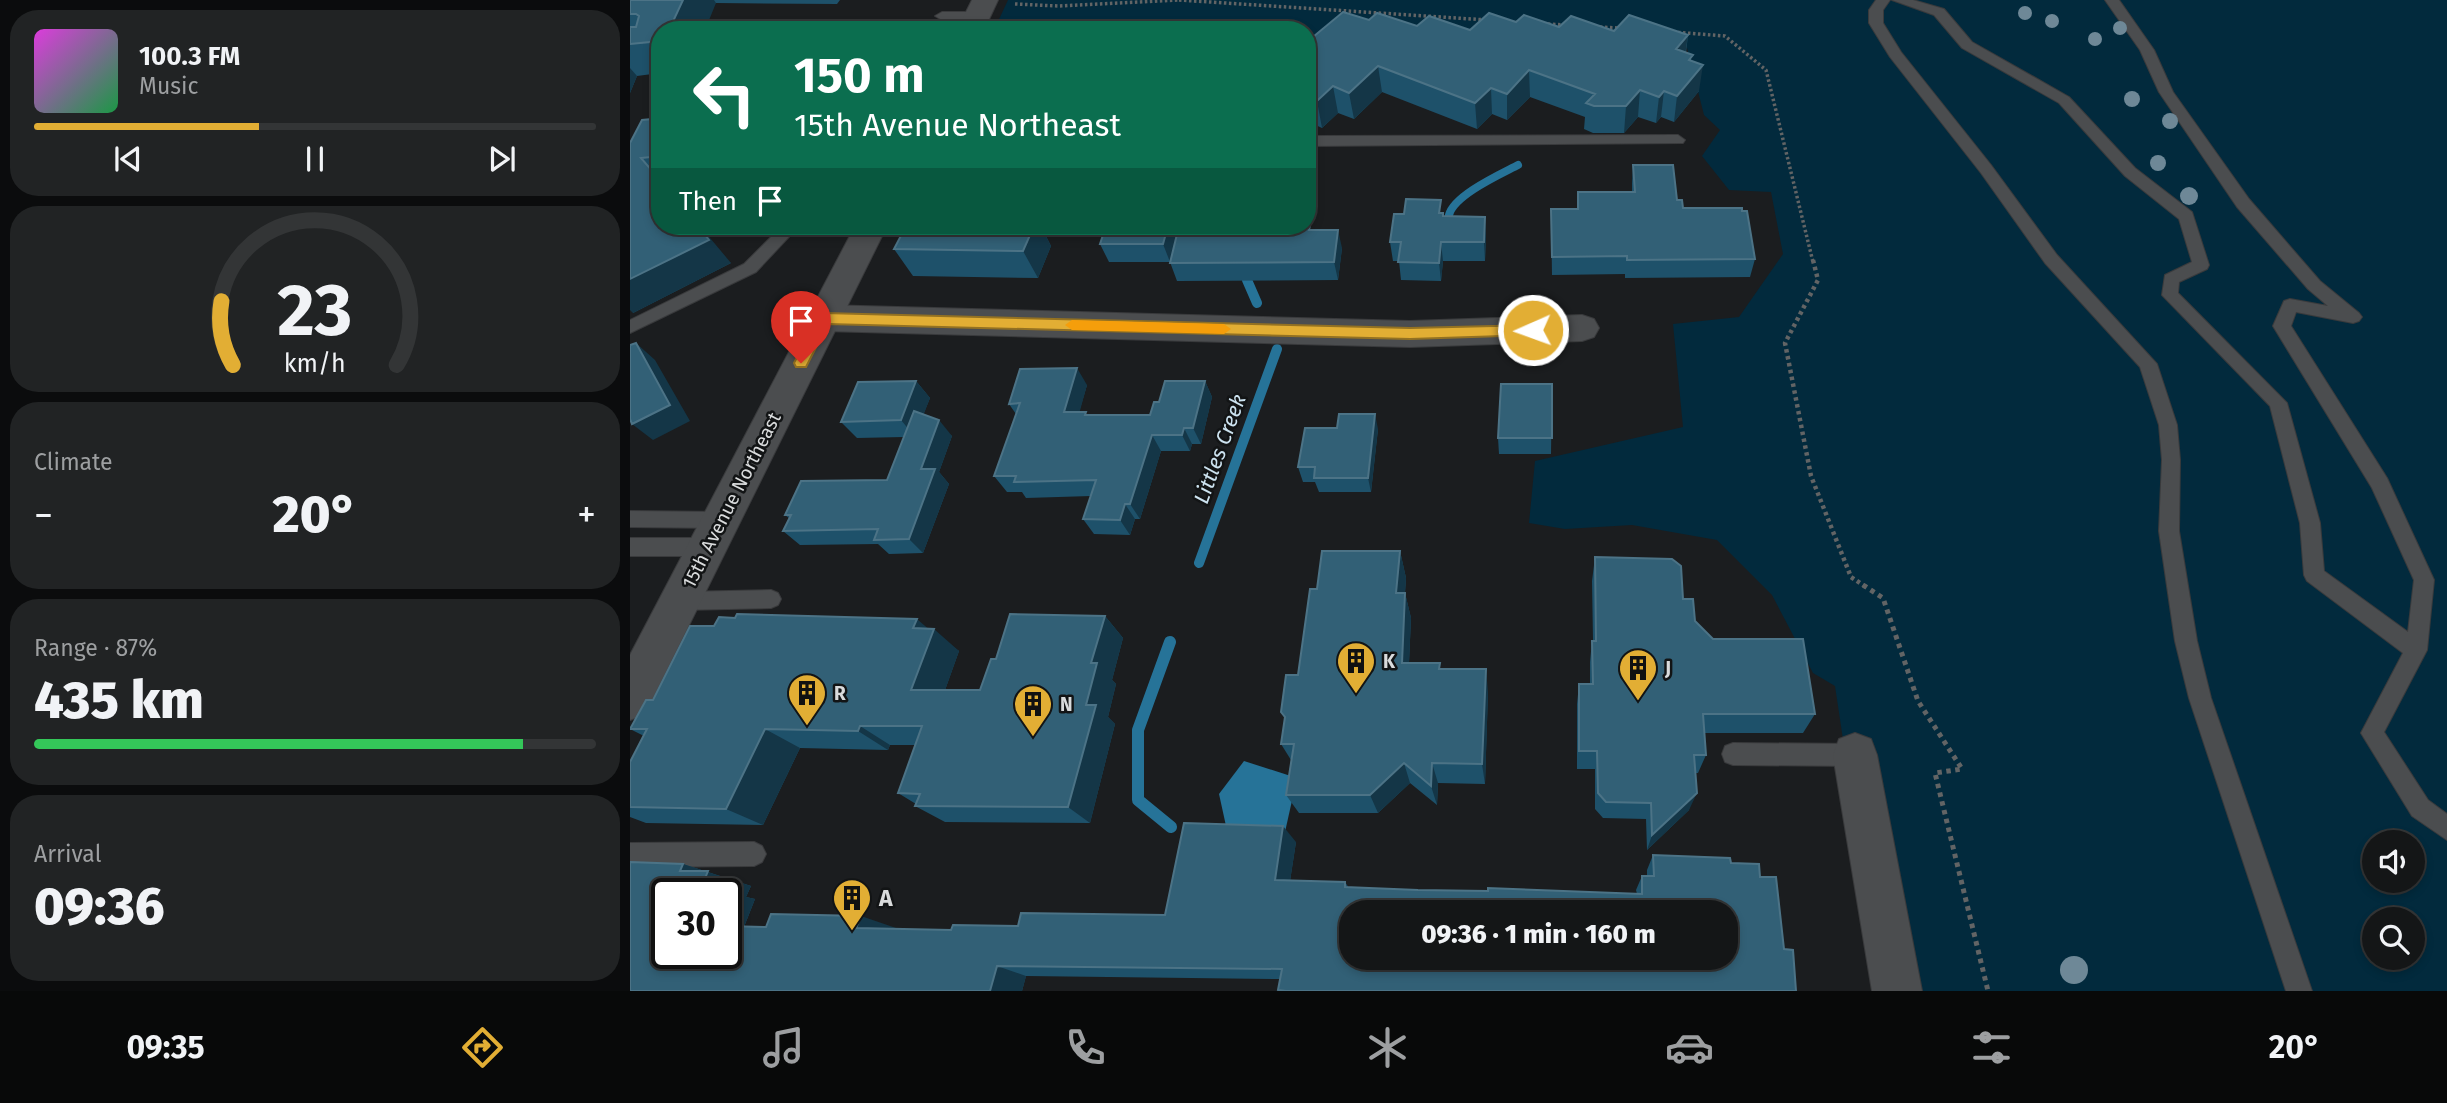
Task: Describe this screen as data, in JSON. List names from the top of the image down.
{
  "streets": {
    "street": ["15th Avenue Northeast"]
  },
  "water": ["Littles Creek"],
  "places": {
    "building": [
      "K",
      "J",
      "R",
      "N",
      "A"
    ]
  },
  "page": {
    "turn": ["150 m", "15th Avenue Northeast"],
    "song": ["100.3 FM", "Music"],
    "then": "Then",
    "tile": [
      "Climate",
      ["Range · 87%", "435 km"],
      ["Arrival", "09:36"]
    ],
    "heat": ["−", "20°", "+"],
    "limit": "30",
    "trip": "09:36 · 1 min · 160 m",
    "tabs": ["09:35", "20°"],
    "gauge": ["23", "km/h"]
  }
}
